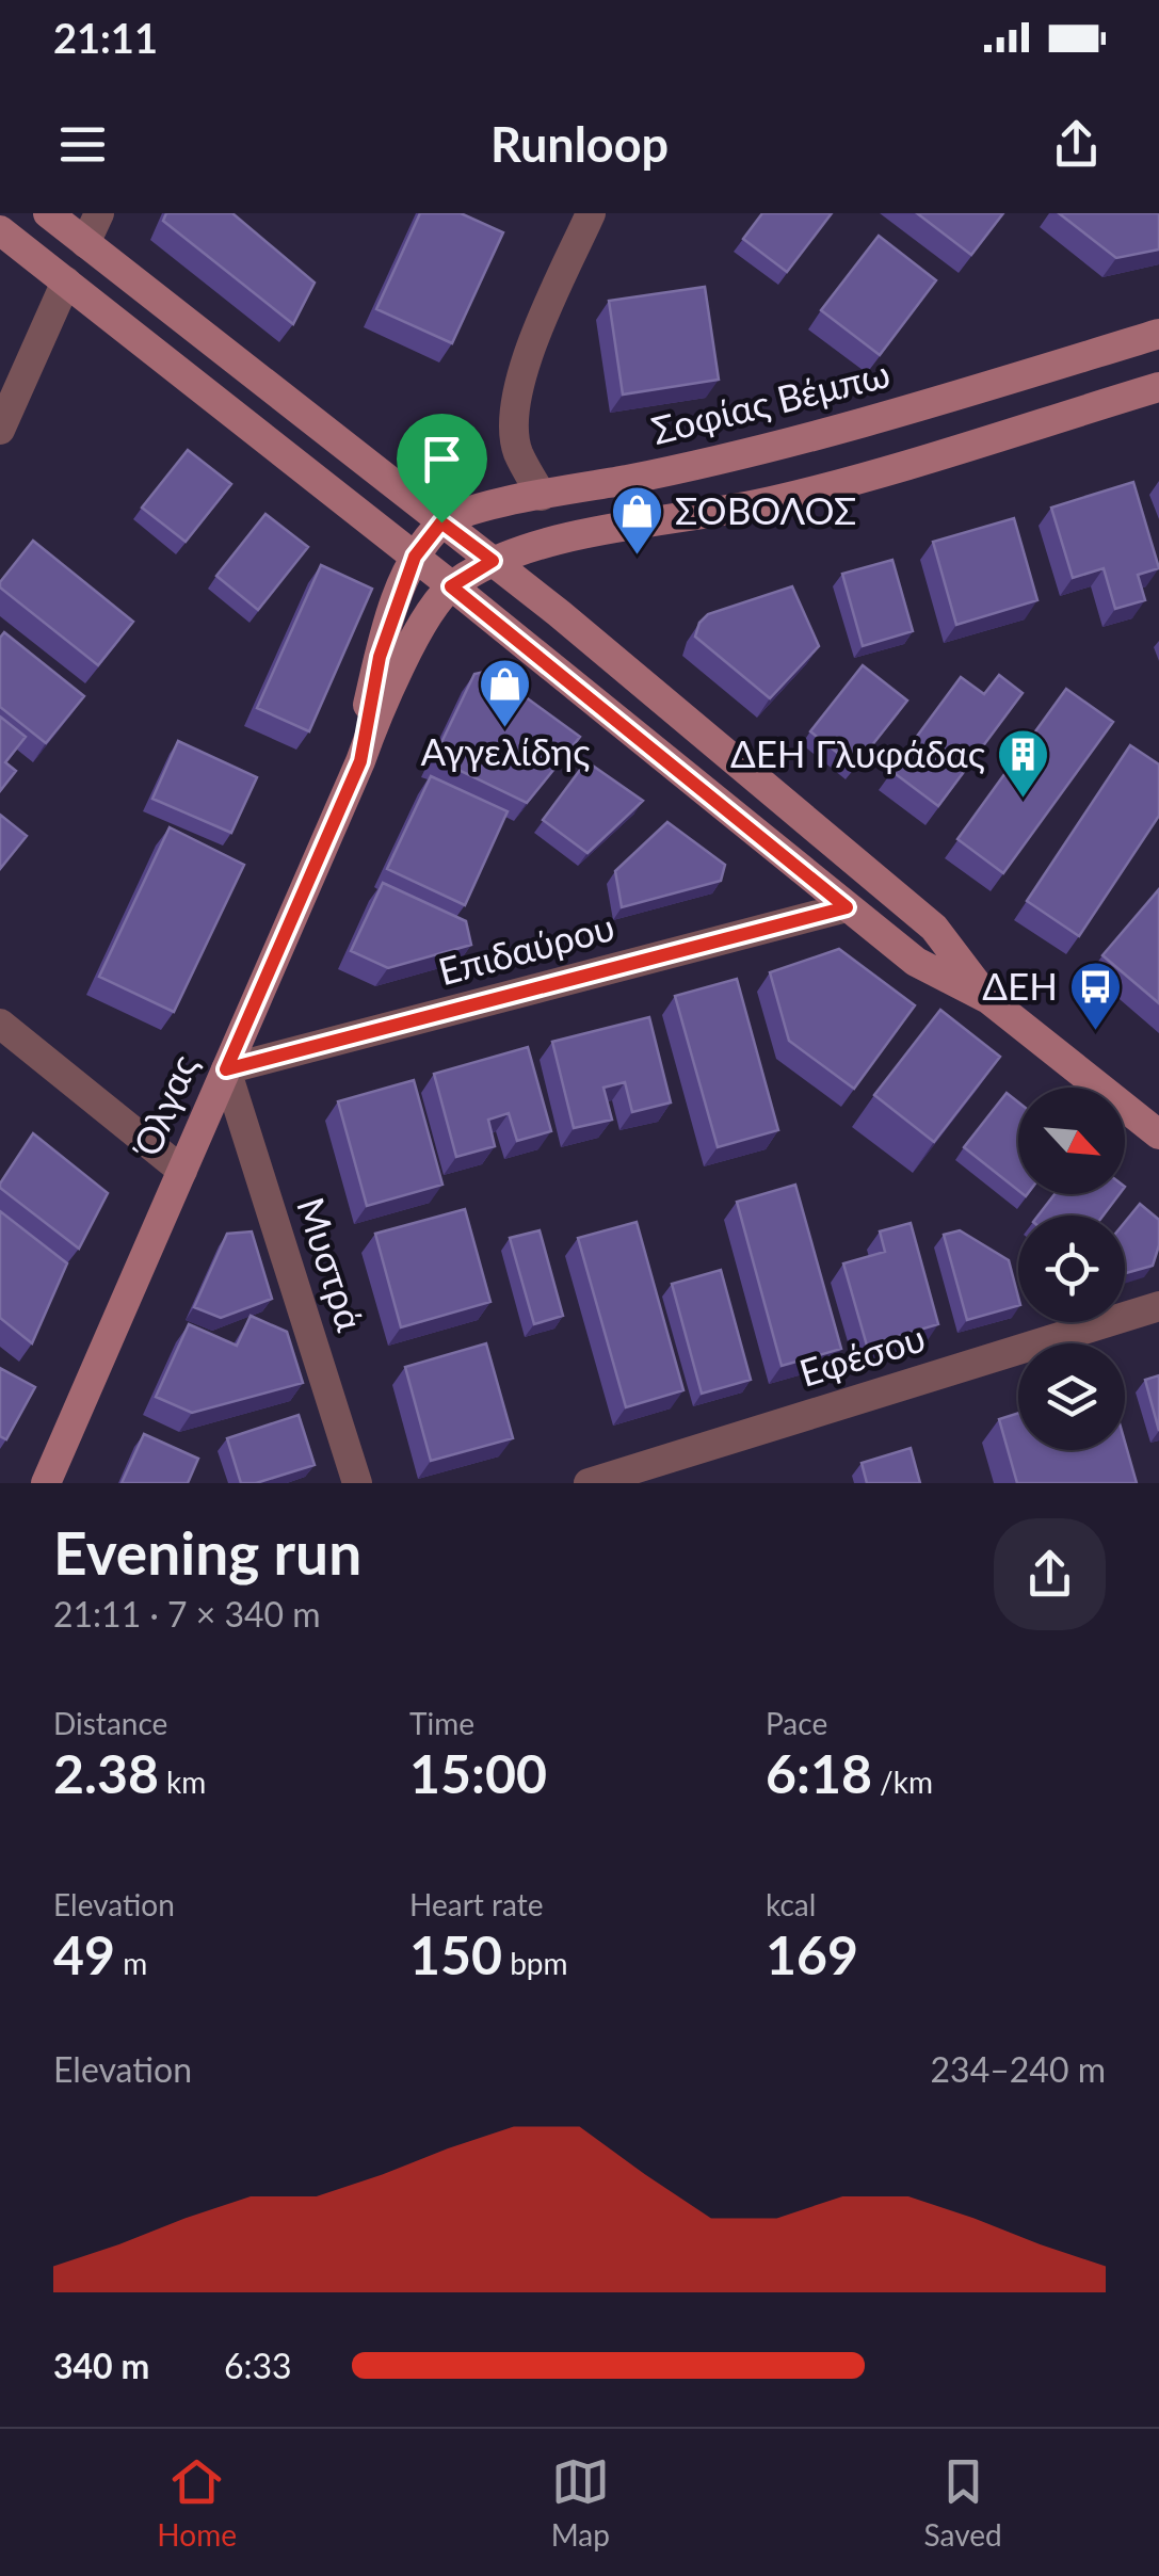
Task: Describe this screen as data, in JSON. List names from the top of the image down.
{
  "streets": {
    "main road": ["Σοφίας Βέμπω", "Όλγας"],
    "street": ["Επιδαύρου", "Μυστρά", "Εφέσου"]
  },
  "crossings": [
    ["Επιδαύρου", "Όλγας"],
    ["Επιδαύρου", "Μυστρά"],
    ["Όλγας", "Μυστρά"]
  ],
  "places": {
    "shop": ["ΣΟΒΟΛΟΣ", "Αγγελίδης"],
    "building": ["ΔΕΗ Γλυφάδας"],
    "bus stop": ["ΔΕΗ"]
  },
  "north": "bottom right",
  "page": {
    "status": "21:11",
    "header": "Runloop",
    "heading": ["Evening run", "21:11 · 7 × 340 m"],
    "stats": [
      ["Distance", "2.38 km"],
      ["Time", "15:00"],
      ["Pace", "6:18 /km"],
      ["Elevation", "49 m"],
      ["Heart rate", "150 bpm"],
      ["kcal", "169"]
    ],
    "chart": ["Elevation", "234–240 m"],
    "list": [
      {
        "name": "340 m",
        "note": "6:33"
      }
    ],
    "tabs": ["Home", "Map", "Saved"]
  }
}
